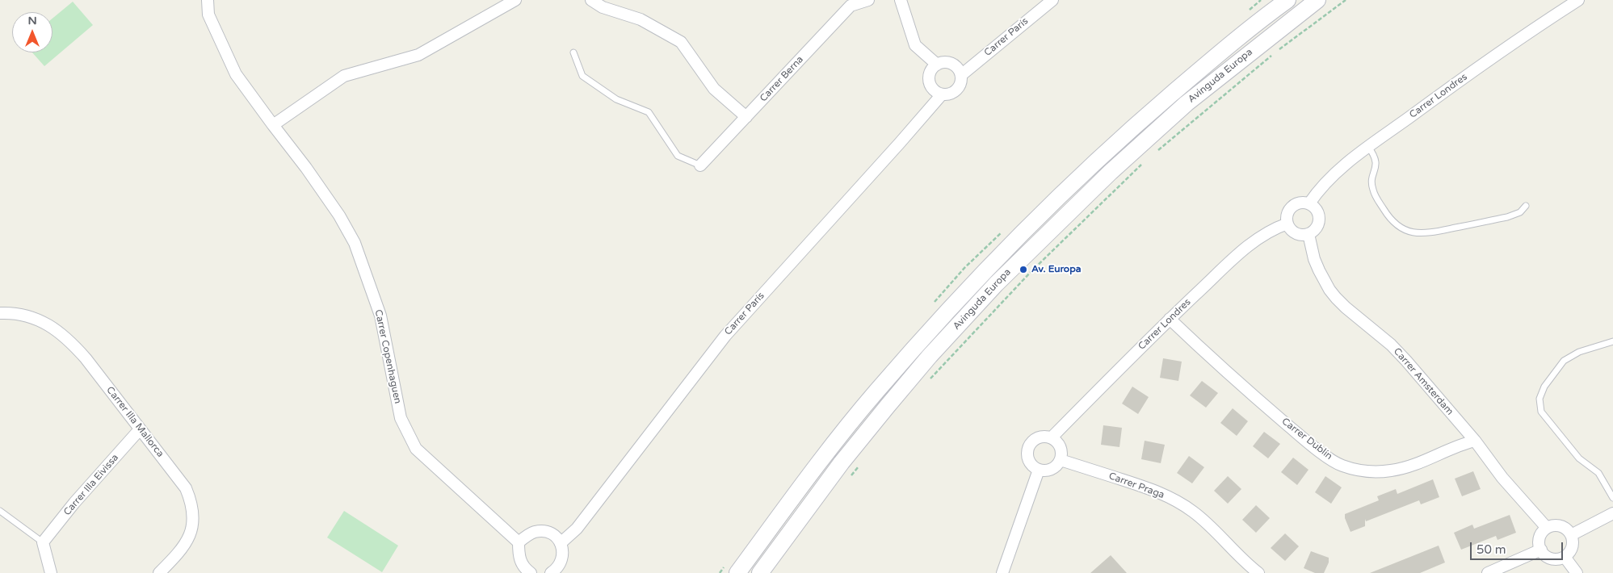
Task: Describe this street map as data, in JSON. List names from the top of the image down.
{
  "streets": {
    "main road": ["Avinguda Europa"],
    "street": [
      "Carrer París",
      "Carrer Berna",
      "Carrer Londres",
      "Carrer Copenhaguen",
      "Carrer Amsterdam",
      "Carrer Illa Mallorca",
      "Carrer Dublín",
      "Carrer Illa Eivissa",
      "Carrer Praga"
    ]
  },
  "crossings": [
    ["Carrer Londres", "Carrer Amsterdam"],
    ["Carrer Londres", "Carrer Dublín"],
    ["Carrer Londres", "Carrer Praga"],
    ["Carrer Amsterdam", "Carrer Dublín"],
    ["Carrer Illa Mallorca", "Carrer Illa Eivissa"]
  ],
  "places": ["Av. Europa"],
  "scale_bar": "50 m",
  "north": "top"
}
